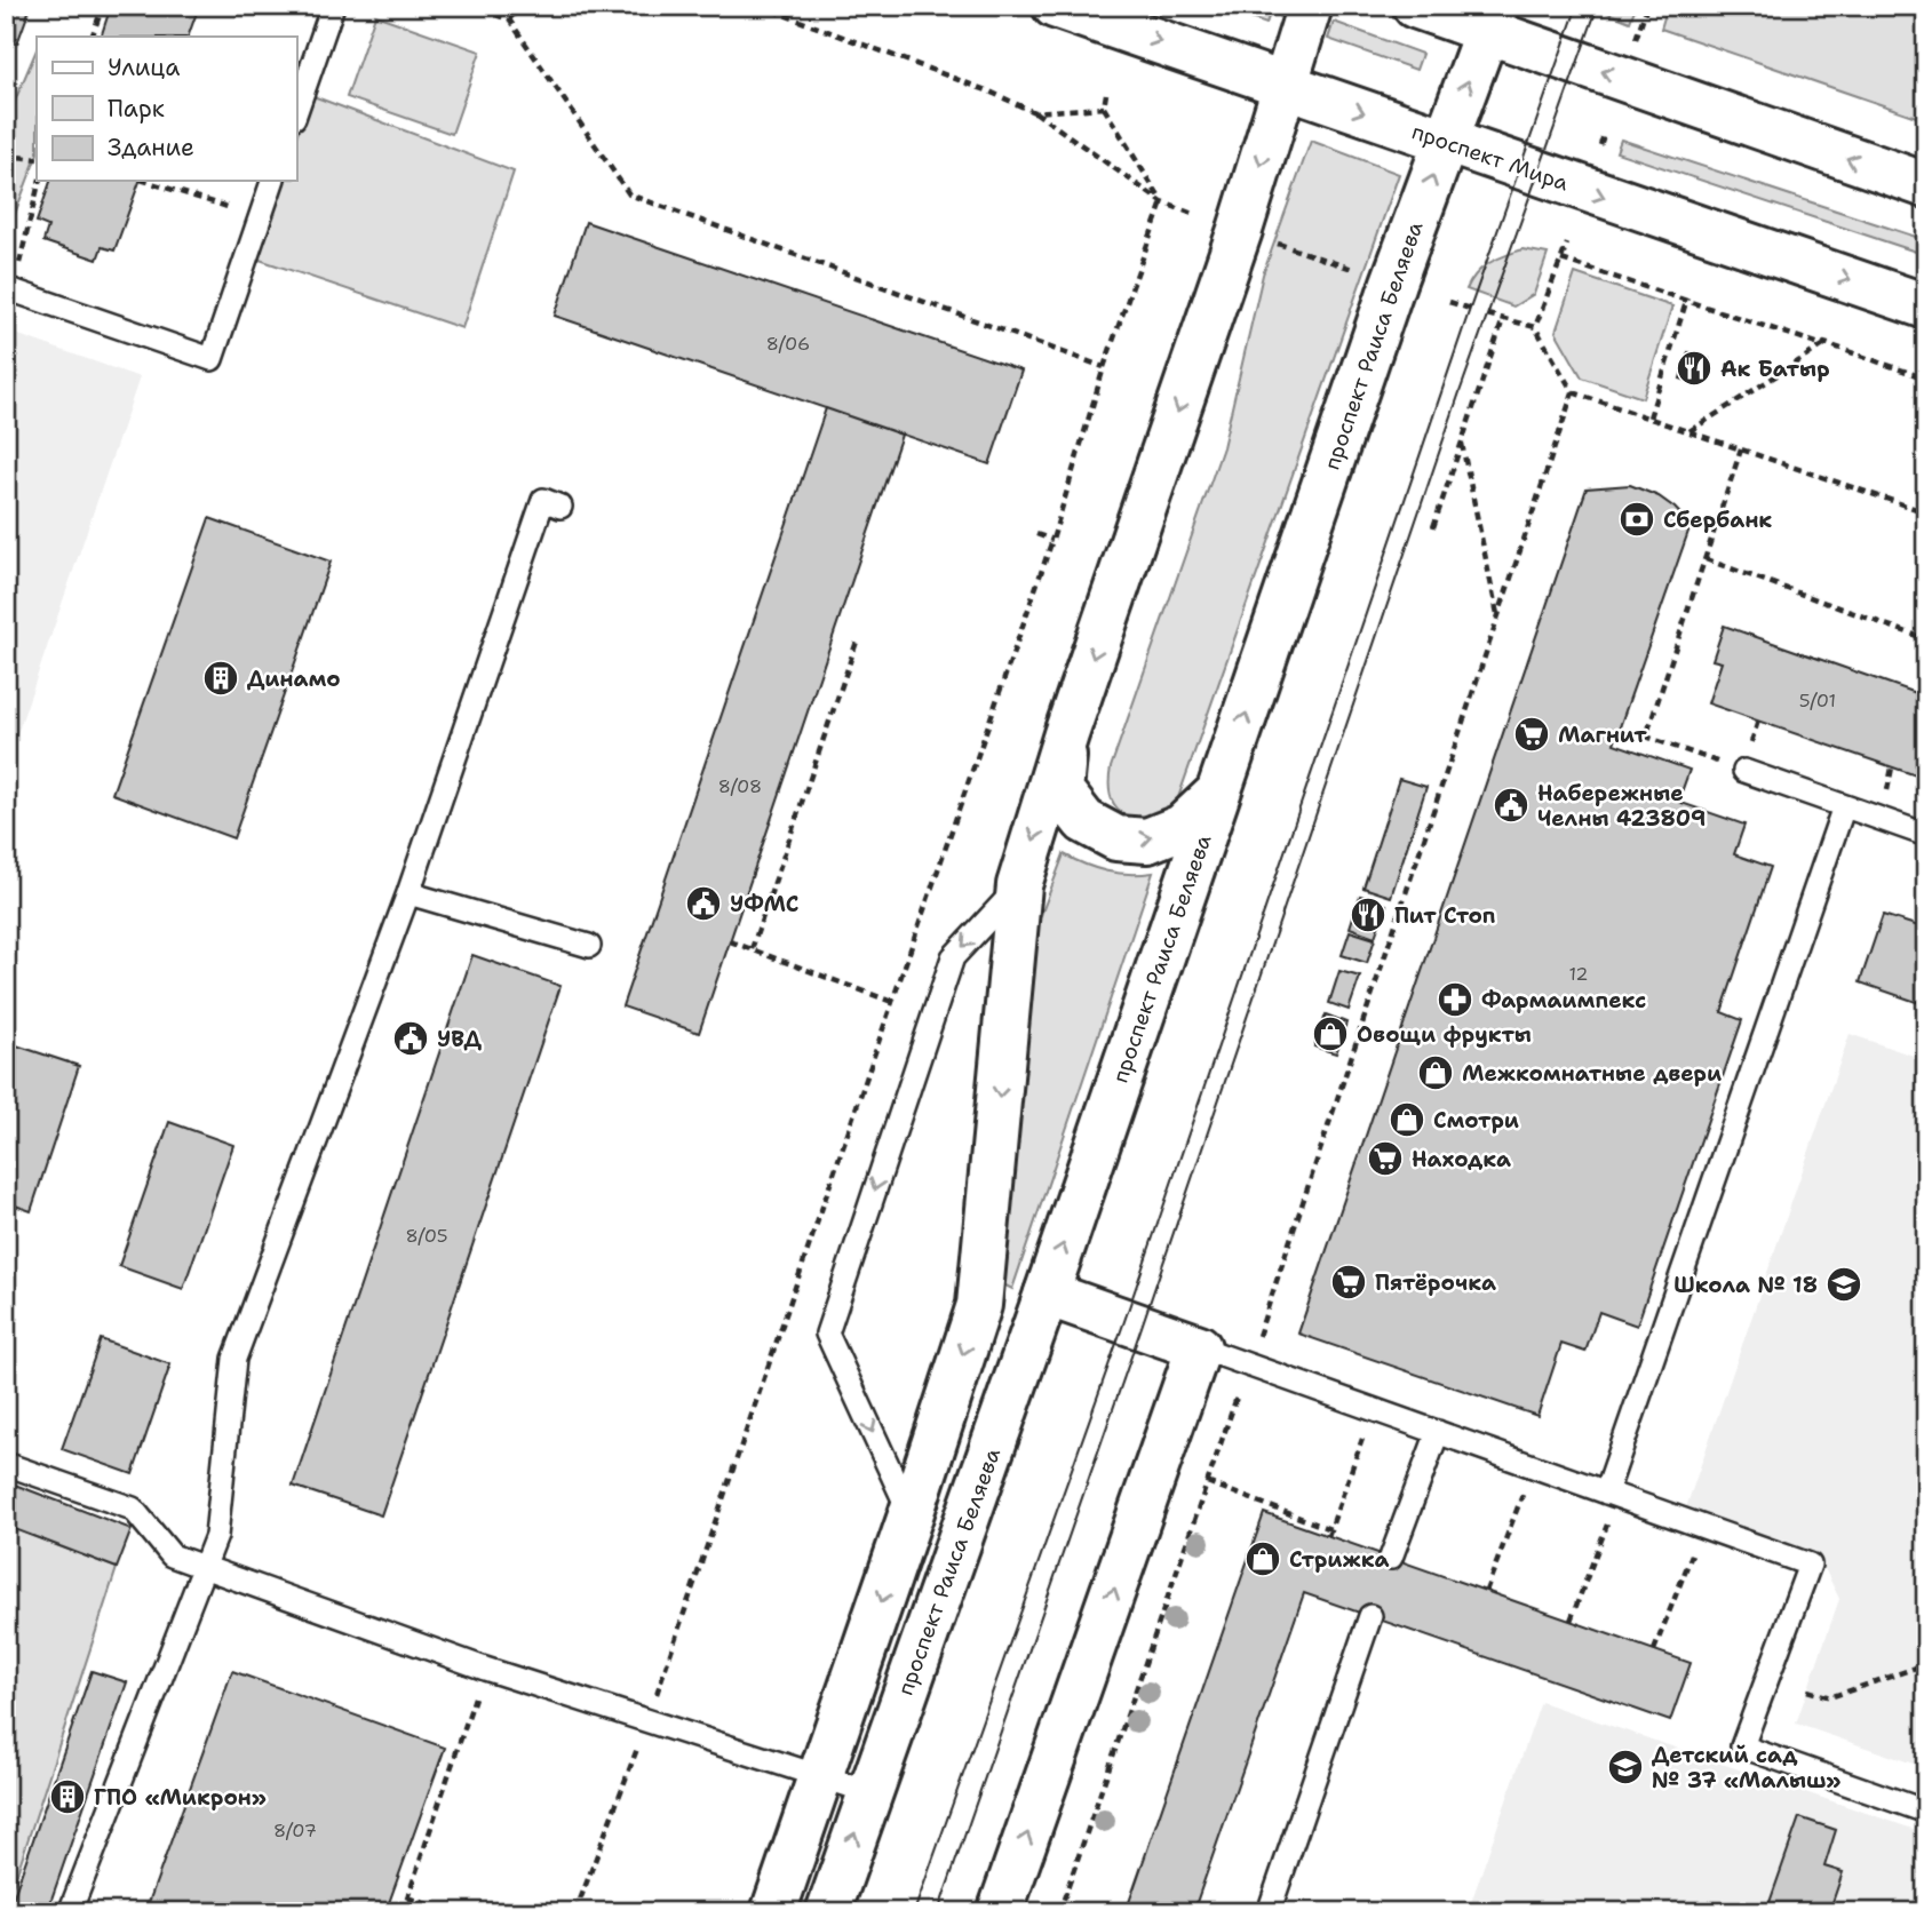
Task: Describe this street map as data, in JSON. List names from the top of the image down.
{
  "streets": {
    "street": ["проспект Мира", "проспект Раиса Беляева"]
  },
  "crossings": [
    ["проспект Мира", "проспект Раиса Беляева"]
  ],
  "places": {
    "restaurant": ["Ак Батыр", "Пит Стоп"],
    "bank": ["Сбербанк"],
    "building": ["Динамо", "ГПО «Микрон»"],
    "supermarket": ["Магнит", "Находка", "Пятёрочка"],
    "public building": ["Набережные Челны 423809", "УФМС", "УВД"],
    "pharmacy": ["Фармаимпекс"],
    "shop": [
      "Овощи фрукты",
      "Межкомнатные двери",
      "Смотри",
      "Стрижка"
    ],
    "school or university": ["Школа № 18", "Детский сад № 37 «Малыш»"]
  },
  "house_numbers": [
    "8/06",
    "5/01",
    "8/08",
    "12",
    "8/05",
    "8/07"
  ],
  "legend": ["Улица", "Парк", "Здание"]
}
